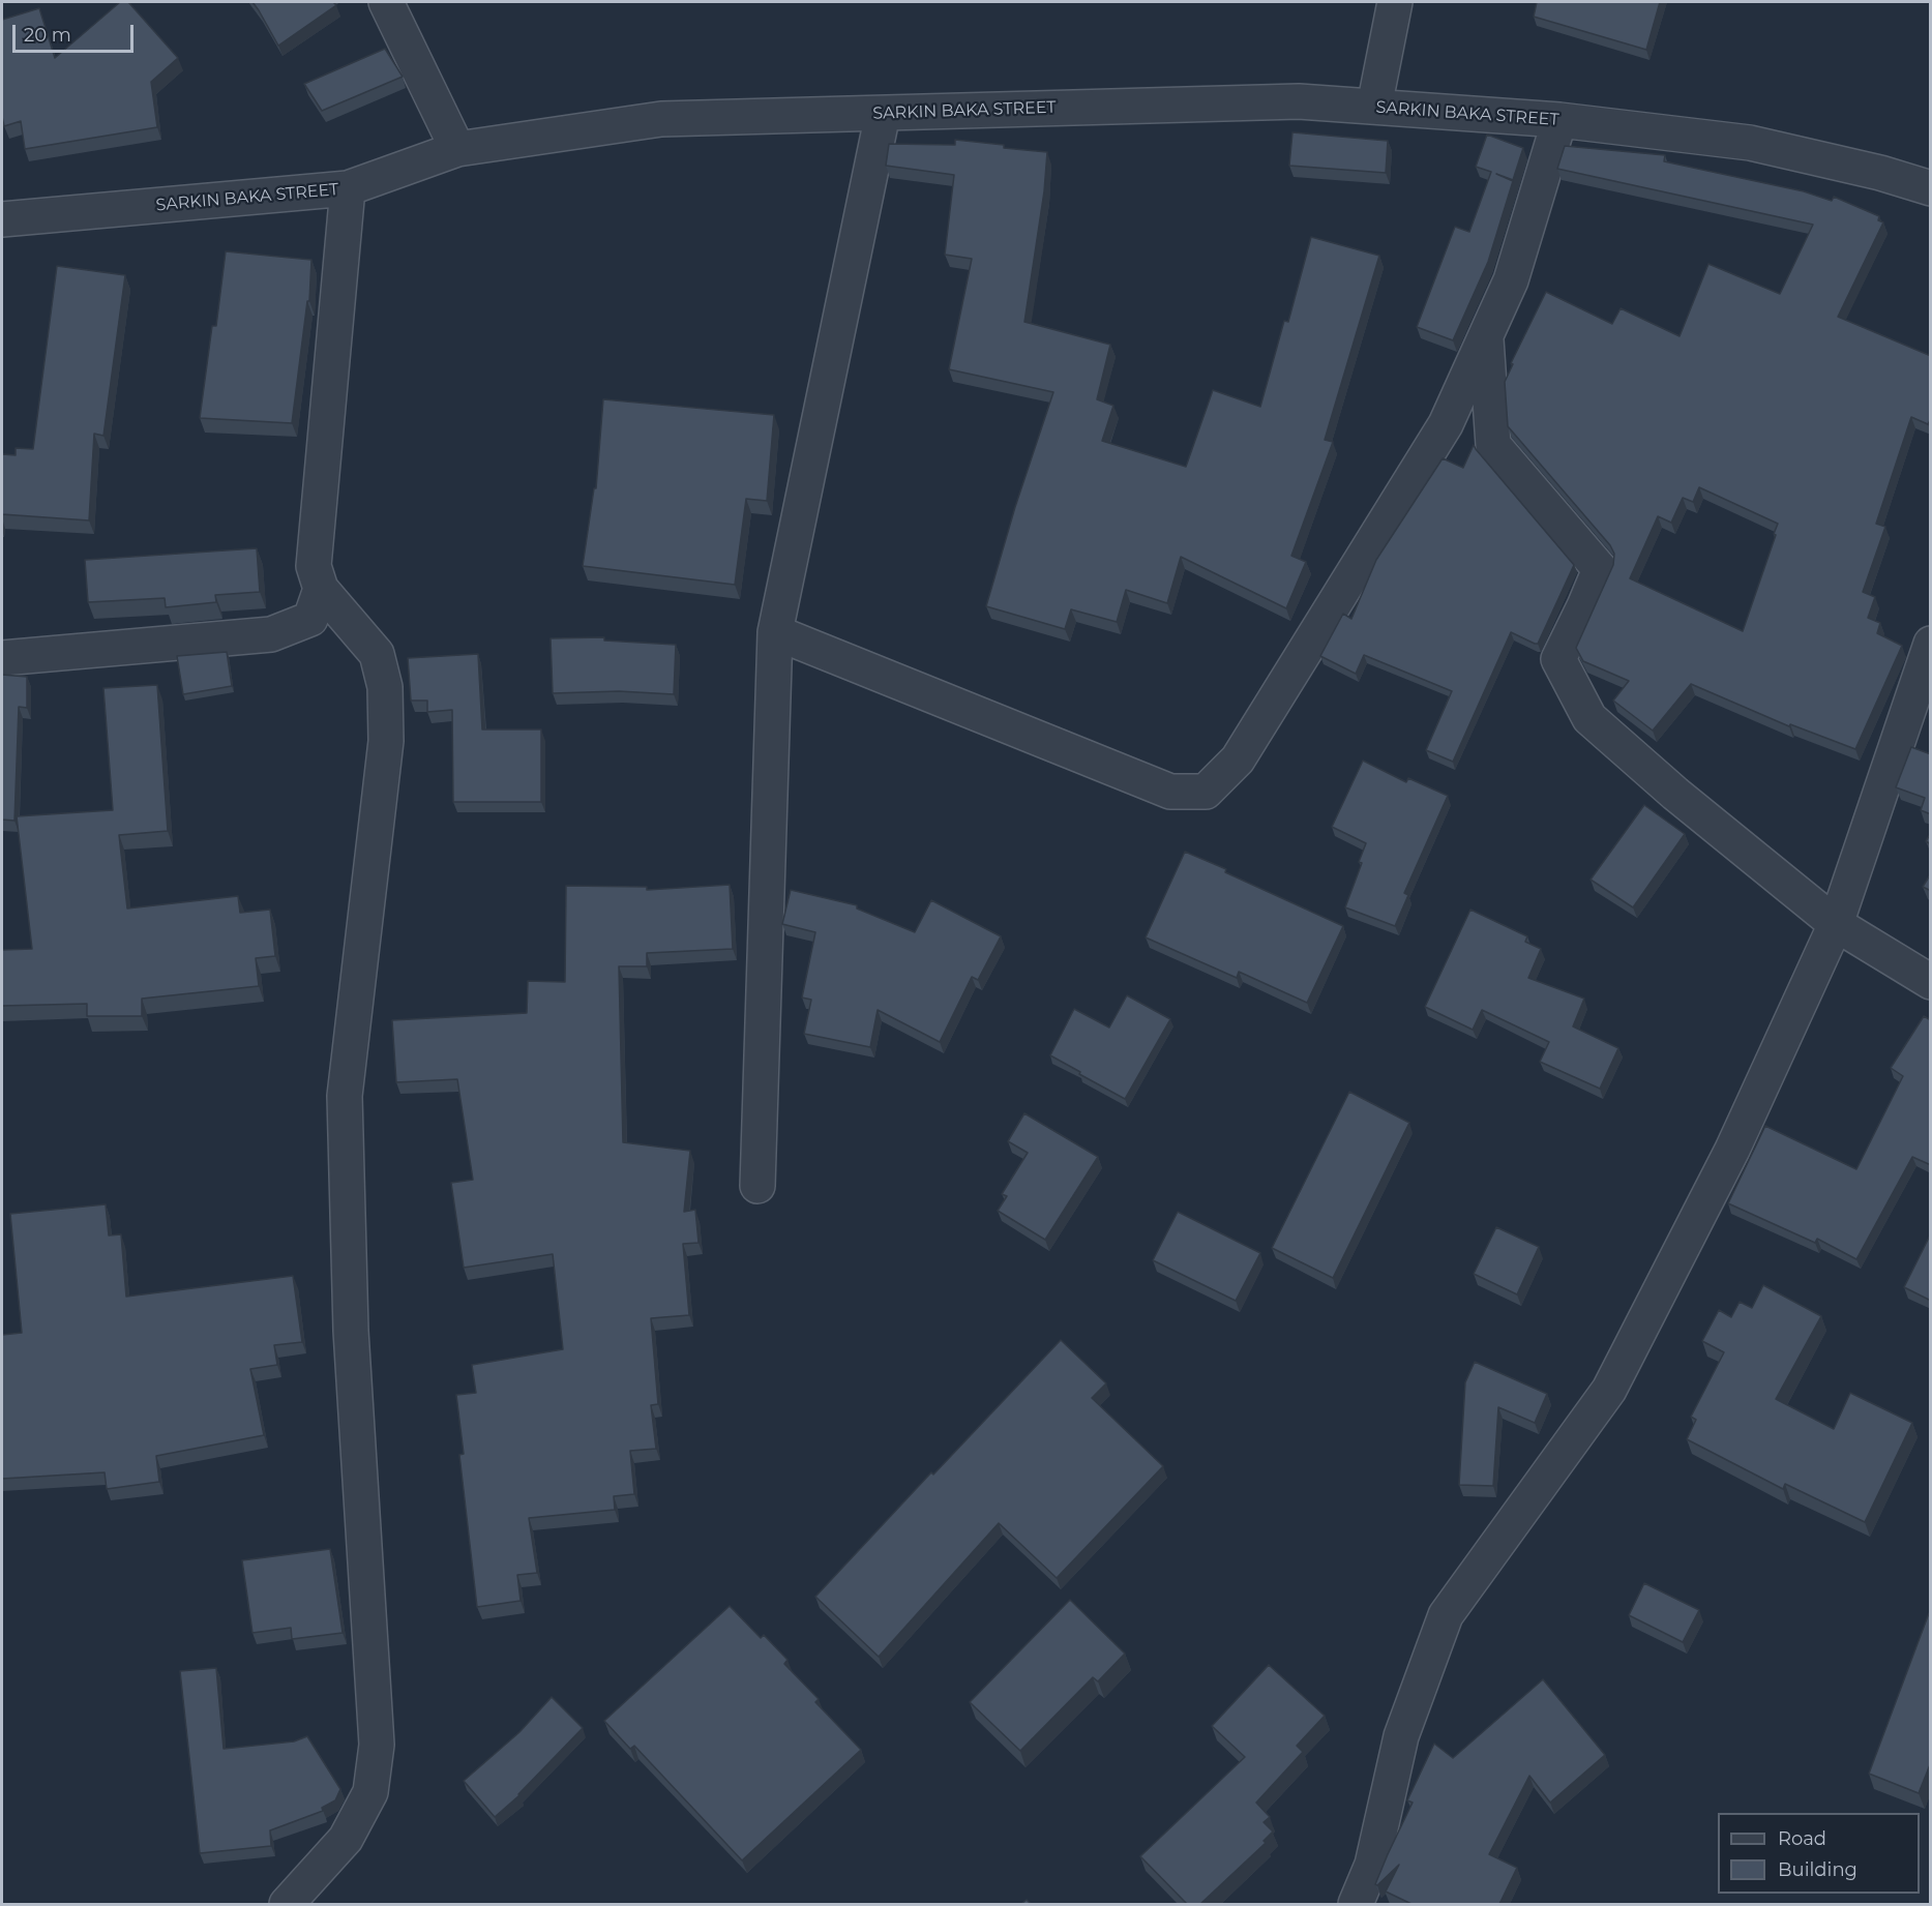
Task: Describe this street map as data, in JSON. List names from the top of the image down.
{
  "streets": {
    "street": ["SARKIN BAKA STREET"]
  },
  "legend": ["Road", "Building"],
  "scale_bar": "20 m"
}
